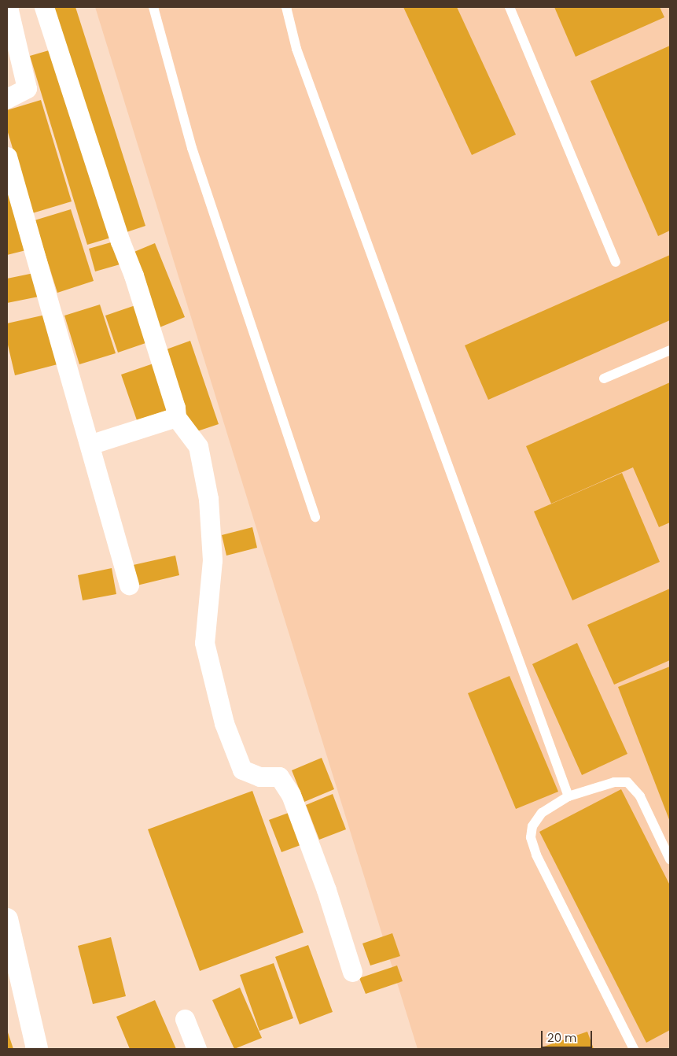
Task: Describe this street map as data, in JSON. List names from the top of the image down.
{
  "scale_bar": "20 m"
}
